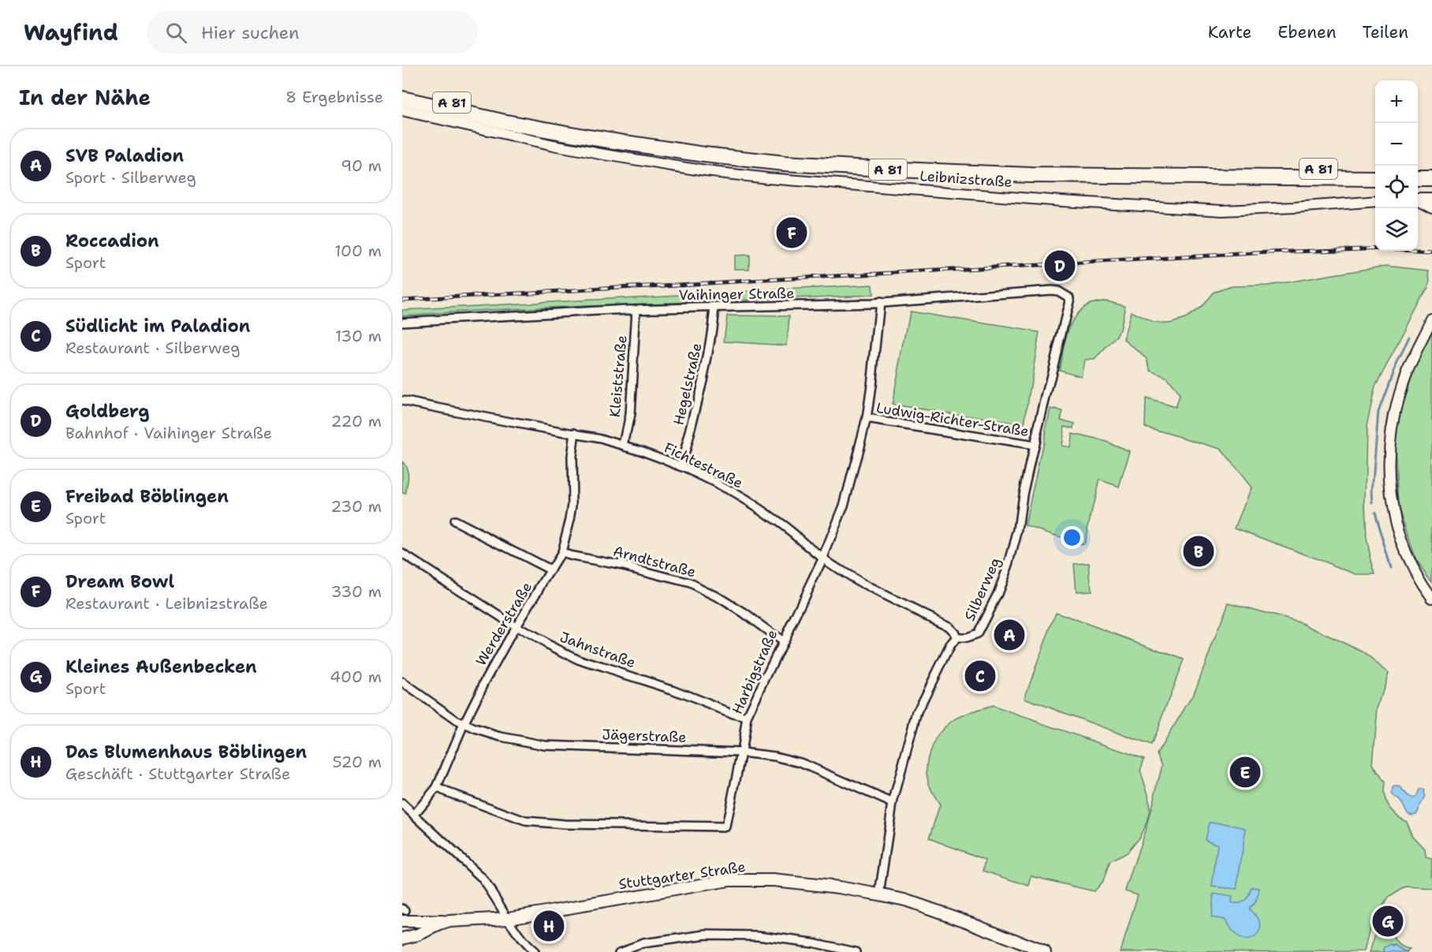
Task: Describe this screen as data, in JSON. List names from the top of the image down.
{
  "streets": {
    "highway": ["A 81"],
    "main road": ["Stuttgarter Straße"],
    "street": [
      "Leibnizstraße",
      "Vaihinger Straße",
      "Kleiststraße",
      "Hegelstraße",
      "Ludwig-Richter-Straße",
      "Fichtestraße",
      "Arndtstraße",
      "Silberweg",
      "Werderstraße",
      "Jahnstraße",
      "Harbigstraße",
      "Jägerstraße"
    ]
  },
  "crossings": [
    ["Vaihinger Straße", "Kleiststraße"],
    ["Vaihinger Straße", "Hegelstraße"],
    ["Vaihinger Straße", "Silberweg"],
    ["Vaihinger Straße", "Harbigstraße"],
    ["Kleiststraße", "Fichtestraße"],
    ["Hegelstraße", "Fichtestraße"],
    ["Ludwig-Richter-Straße", "Silberweg"],
    ["Ludwig-Richter-Straße", "Harbigstraße"],
    ["Fichtestraße", "Silberweg"],
    ["Fichtestraße", "Werderstraße"],
    ["Fichtestraße", "Harbigstraße"],
    ["Arndtstraße", "Werderstraße"],
    ["Arndtstraße", "Harbigstraße"],
    ["Silberweg", "Jägerstraße"],
    ["Silberweg", "Stuttgarter Straße"],
    ["Werderstraße", "Jahnstraße"],
    ["Werderstraße", "Harbigstraße"],
    ["Werderstraße", "Jägerstraße"],
    ["Jahnstraße", "Harbigstraße"],
    ["Harbigstraße", "Jägerstraße"]
  ],
  "page": {
    "header": "Wayfind",
    "search": "Hier suchen",
    "nav": ["Karte", "Ebenen", "Teilen"],
    "heading": ["In der Nähe", "8 Ergebnisse"],
    "map_buttons": ["+", "−"],
    "list": [
      {
        "mark": "A",
        "name": "SVB Paladion",
        "note": "Sport · Silberweg",
        "value": "90 m"
      },
      {
        "mark": "B",
        "name": "Roccadion",
        "note": "Sport",
        "value": "100 m"
      },
      {
        "mark": "C",
        "name": "Südlicht im Paladion",
        "note": "Restaurant · Silberweg",
        "value": "130 m"
      },
      {
        "mark": "D",
        "name": "Goldberg",
        "note": "Bahnhof · Vaihinger Straße",
        "value": "220 m"
      },
      {
        "mark": "E",
        "name": "Freibad Böblingen",
        "note": "Sport",
        "value": "230 m"
      },
      {
        "mark": "F",
        "name": "Dream Bowl",
        "note": "Restaurant · Leibnizstraße",
        "value": "330 m"
      },
      {
        "mark": "G",
        "name": "Kleines Außenbecken",
        "note": "Sport",
        "value": "400 m"
      },
      {
        "mark": "H",
        "name": "Das Blumenhaus Böblingen",
        "note": "Geschäft · Stuttgarter Straße",
        "value": "520 m"
      }
    ],
    "pins": [
      "F",
      "D",
      "B",
      "A",
      "C",
      "E",
      "G",
      "H"
    ]
  }
}
